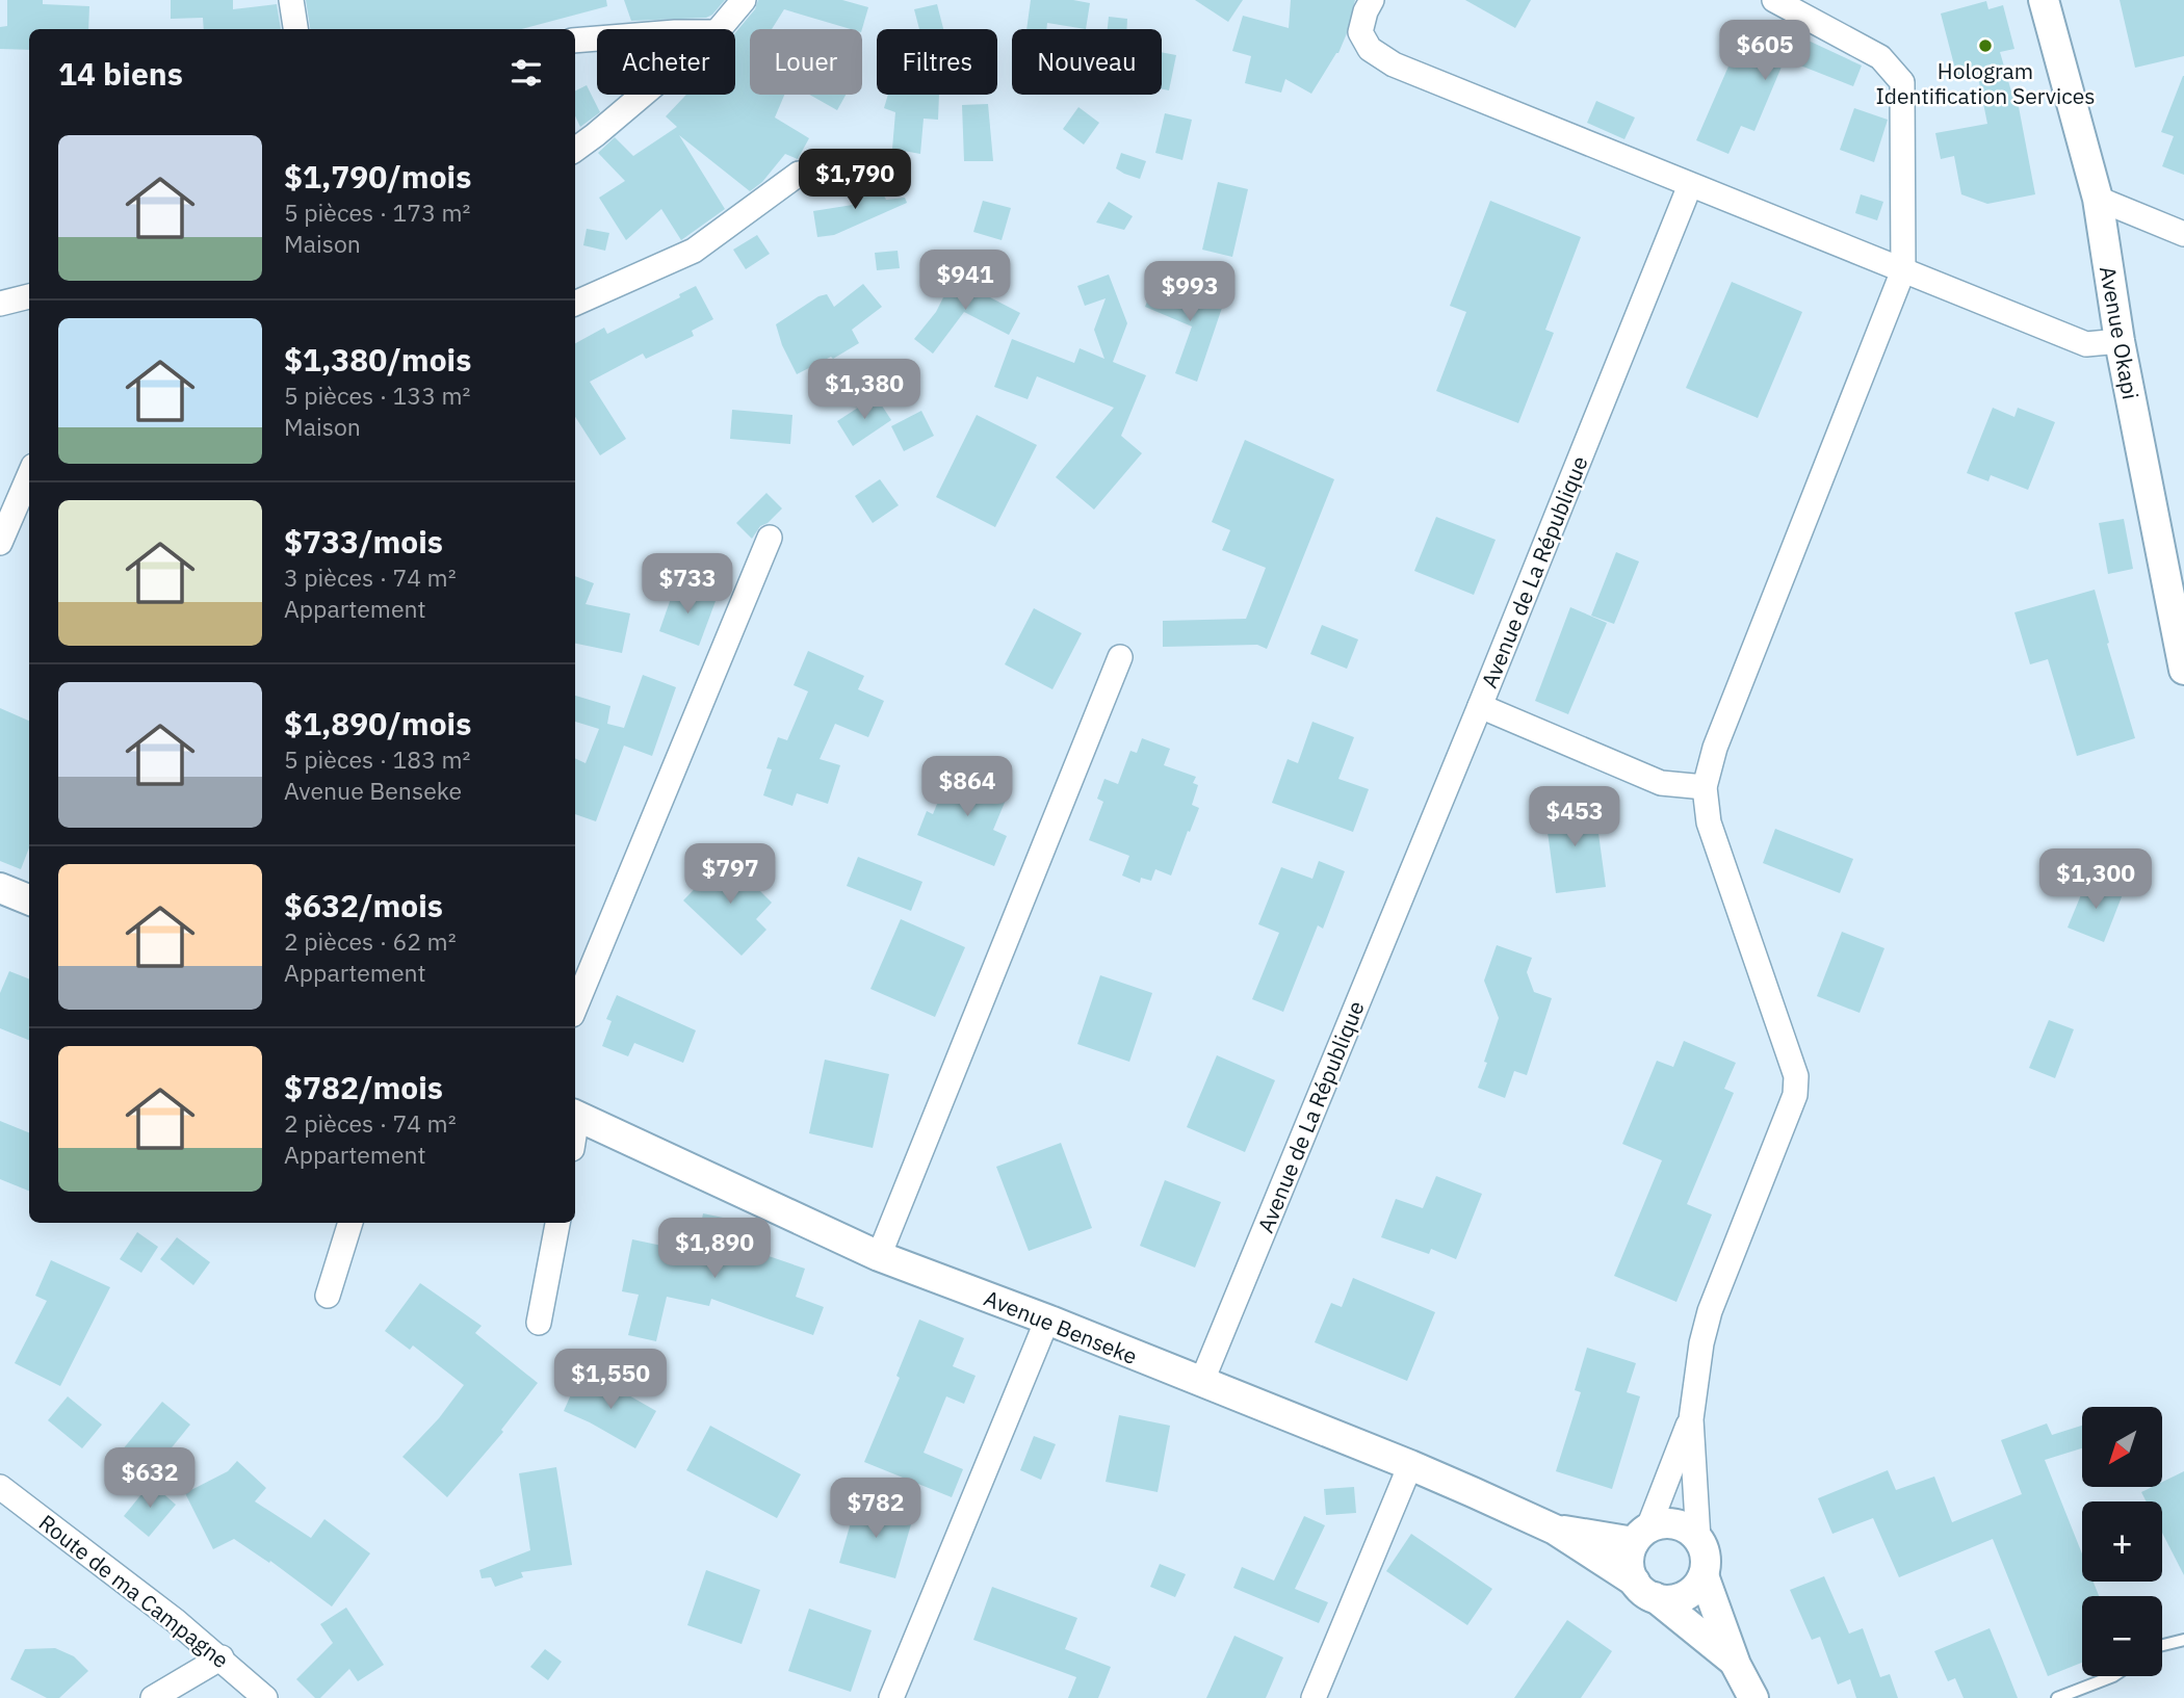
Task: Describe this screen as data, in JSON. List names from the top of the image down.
{
  "streets": {
    "street": [
      "Avenue Okapi",
      "Avenue de La République",
      "Avenue Benseke",
      "Route de ma Campagne"
    ]
  },
  "crossings": [
    ["Avenue de La République", "Avenue Benseke"]
  ],
  "places": ["Hologram Identification Services"],
  "north": "bottom left",
  "page": {
    "price": [
      "$605",
      "$1,790",
      "$941",
      "$993",
      "$1,380",
      "$733",
      "$864",
      "$453",
      "$797",
      "$1,300",
      "$1,890",
      "$1,550",
      "$632",
      "$782"
    ],
    "chip": [
      "Acheter",
      "Louer",
      "Filtres",
      "Nouveau"
    ],
    "heading": "14 biens",
    "list": [
      {
        "name": "$1,790/mois",
        "note": "5 pièces · 173 m² · Maison"
      },
      {
        "name": "$1,380/mois",
        "note": "5 pièces · 133 m² · Maison"
      },
      {
        "name": "$733/mois",
        "note": "3 pièces · 74 m² · Appartement"
      },
      {
        "name": "$1,890/mois",
        "note": "5 pièces · 183 m² · Avenue Benseke"
      },
      {
        "name": "$632/mois",
        "note": "2 pièces · 62 m² · Appartement"
      },
      {
        "name": "$782/mois",
        "note": "2 pièces · 74 m² · Appartement"
      }
    ],
    "map_buttons": ["+", "−"]
  }
}
